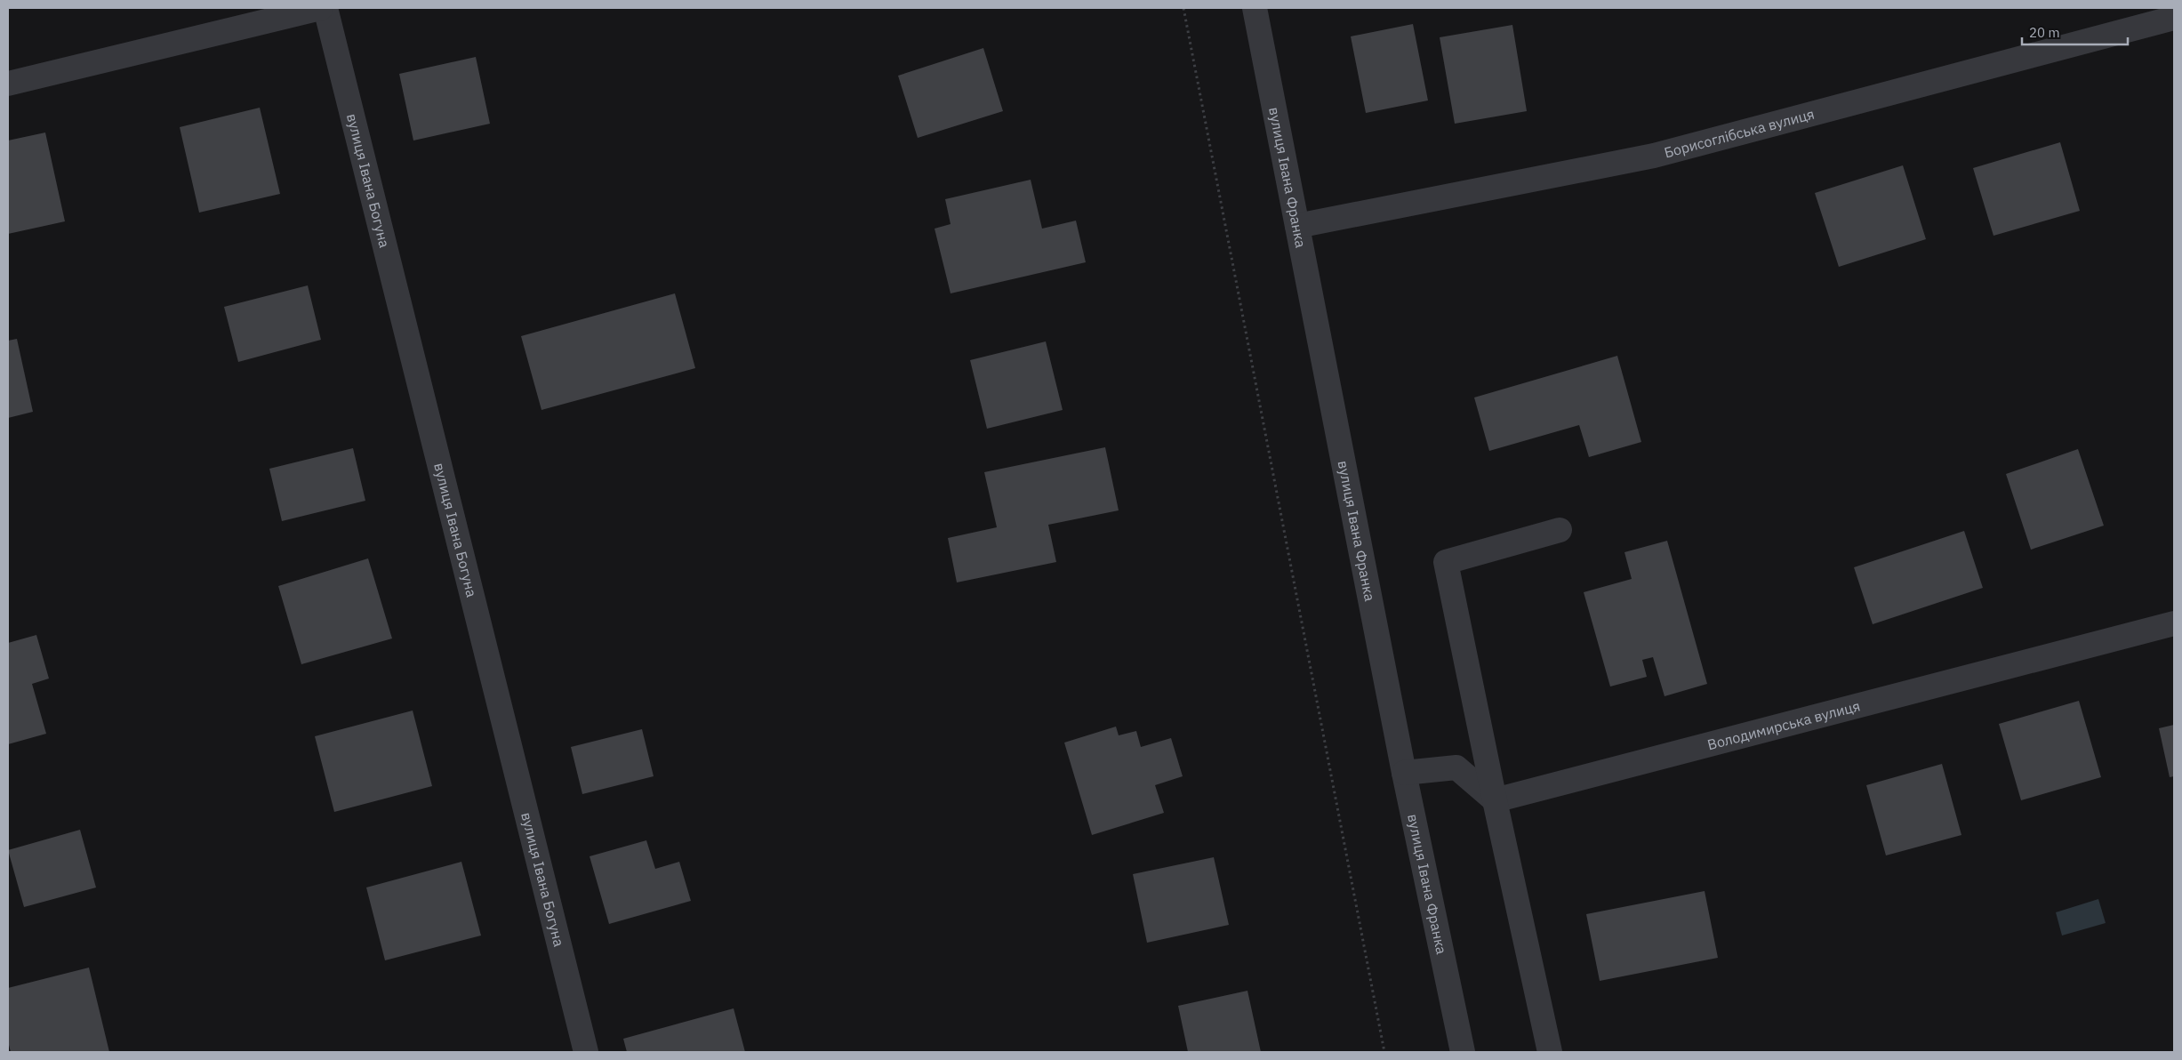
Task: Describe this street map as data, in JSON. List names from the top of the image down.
{
  "streets": {
    "street": [
      "Борисоглібська вулиця",
      "вулиця Івана Франка",
      "вулиця Івана Богуна",
      "Володимирська вулиця"
    ]
  },
  "crossings": [
    ["Борисоглібська вулиця", "вулиця Івана Франка"]
  ],
  "scale_bar": "20 m"
}
